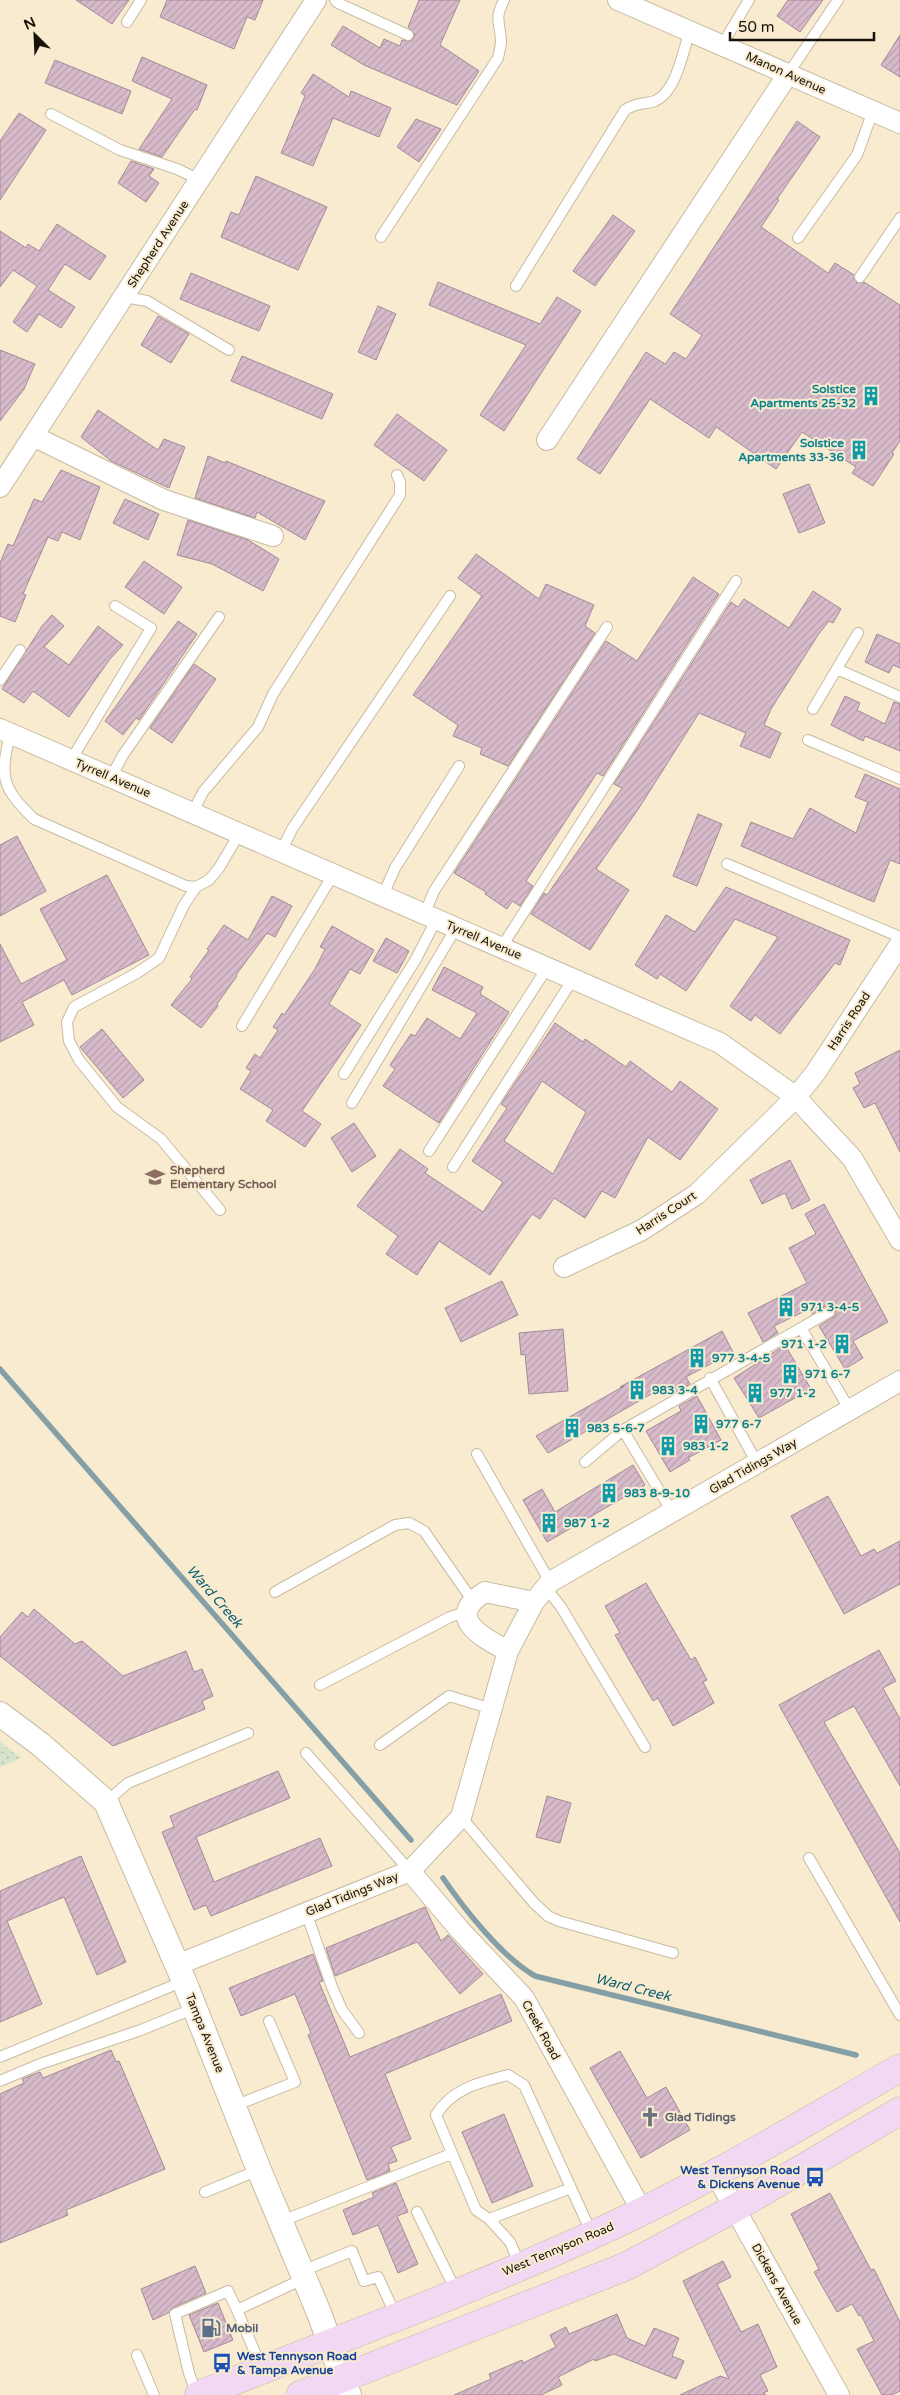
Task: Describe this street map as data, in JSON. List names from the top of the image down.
{
  "streets": {
    "main road": ["West Tennyson Road"],
    "street": [
      "Manon Avenue",
      "Shepherd Avenue",
      "Tyrrell Avenue",
      "Harris Road",
      "Harris Court",
      "Glad Tidings Way",
      "Creek Road",
      "Tampa Avenue",
      "Dickens Avenue"
    ]
  },
  "crossings": [
    ["Tyrrell Avenue", "Harris Road"],
    ["Tyrrell Avenue", "Harris Court"],
    ["Harris Road", "Harris Court"],
    ["Glad Tidings Way", "Creek Road"],
    ["Glad Tidings Way", "Tampa Avenue"],
    ["Creek Road", "West Tennyson Road"],
    ["Tampa Avenue", "West Tennyson Road"],
    ["West Tennyson Road", "Dickens Avenue"]
  ],
  "water": ["Ward Creek"],
  "places": {
    "building": [
      "Solstice Apartments 25-32",
      "Solstice Apartments 33-36",
      "971 3-4-5",
      "971 1-2",
      "977 3-4-5",
      "971 6-7",
      "983 3-4",
      "977 1-2",
      "977 6-7",
      "983 5-6-7",
      "983 1-2",
      "983 8-9-10",
      "987 1-2"
    ],
    "school or university": ["Shepherd Elementary School"],
    "church": ["Glad Tidings"],
    "bus stop": ["West Tennyson Road & Dickens Avenue", "West Tennyson Road & Tampa Avenue"],
    "fuel station": ["Mobil"]
  },
  "scale_bar": "50 m",
  "north": "top left"
}
